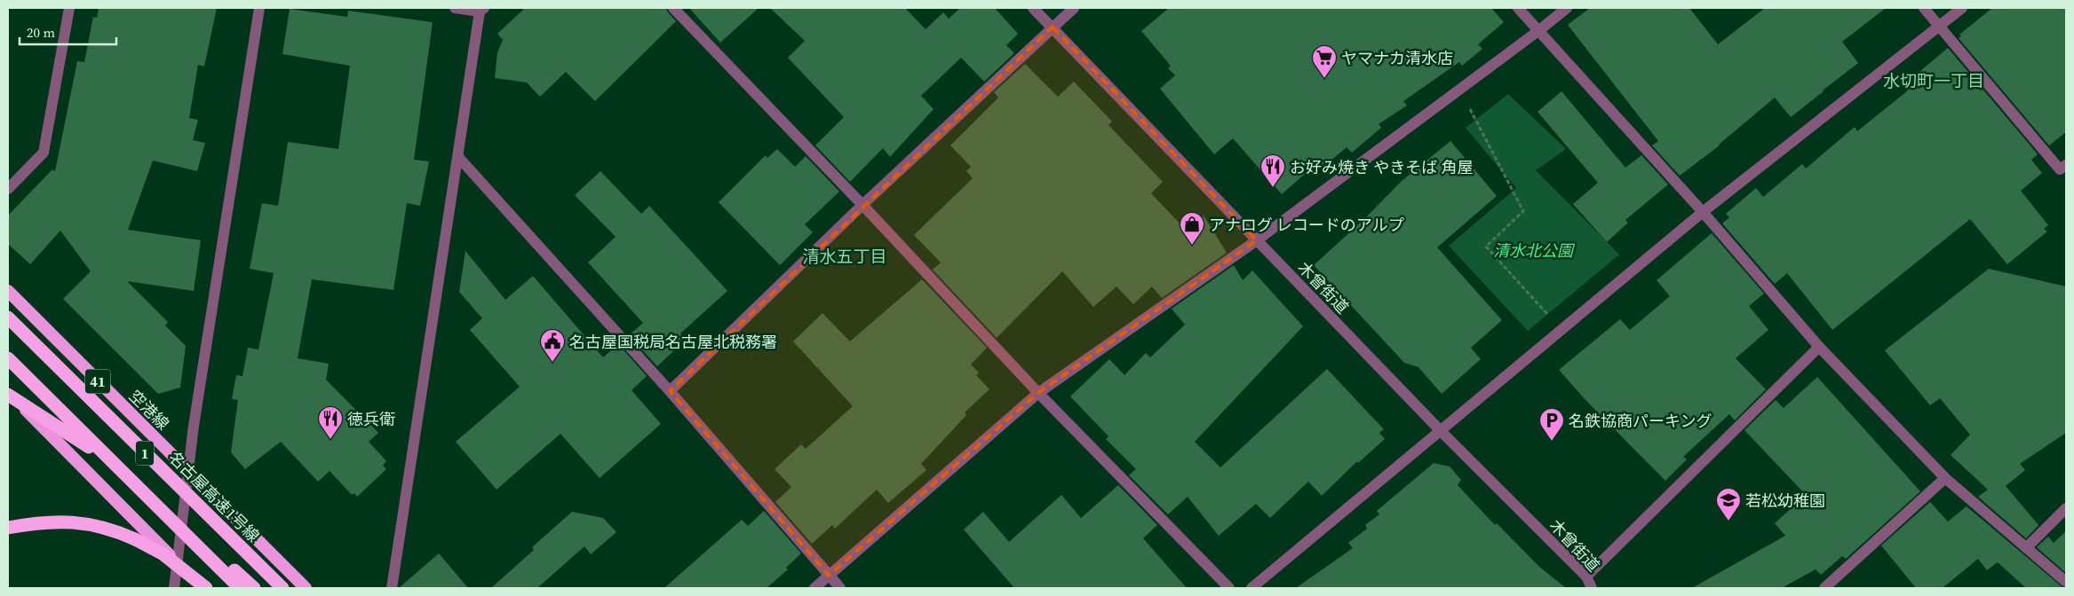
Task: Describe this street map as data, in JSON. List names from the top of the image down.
{
  "streets": {
    "highway": [
      "41",
      "空港線",
      "1",
      "名古屋高速1号線"
    ],
    "street": ["木曾街道"]
  },
  "districts": ["水切町一丁目", "清水五丁目"],
  "parks": ["清水北公園"],
  "places": {
    "supermarket": ["ヤマナカ清水店"],
    "restaurant": ["お好み焼き やきそば 角屋", "徳兵衛"],
    "shop": ["アナログ レコードのアルプ"],
    "public building": ["名古屋国税局名古屋北税務署"],
    "parking": ["名鉄協商パーキング"],
    "school or university": ["若松幼稚園"]
  },
  "scale_bar": "20 m"
}
